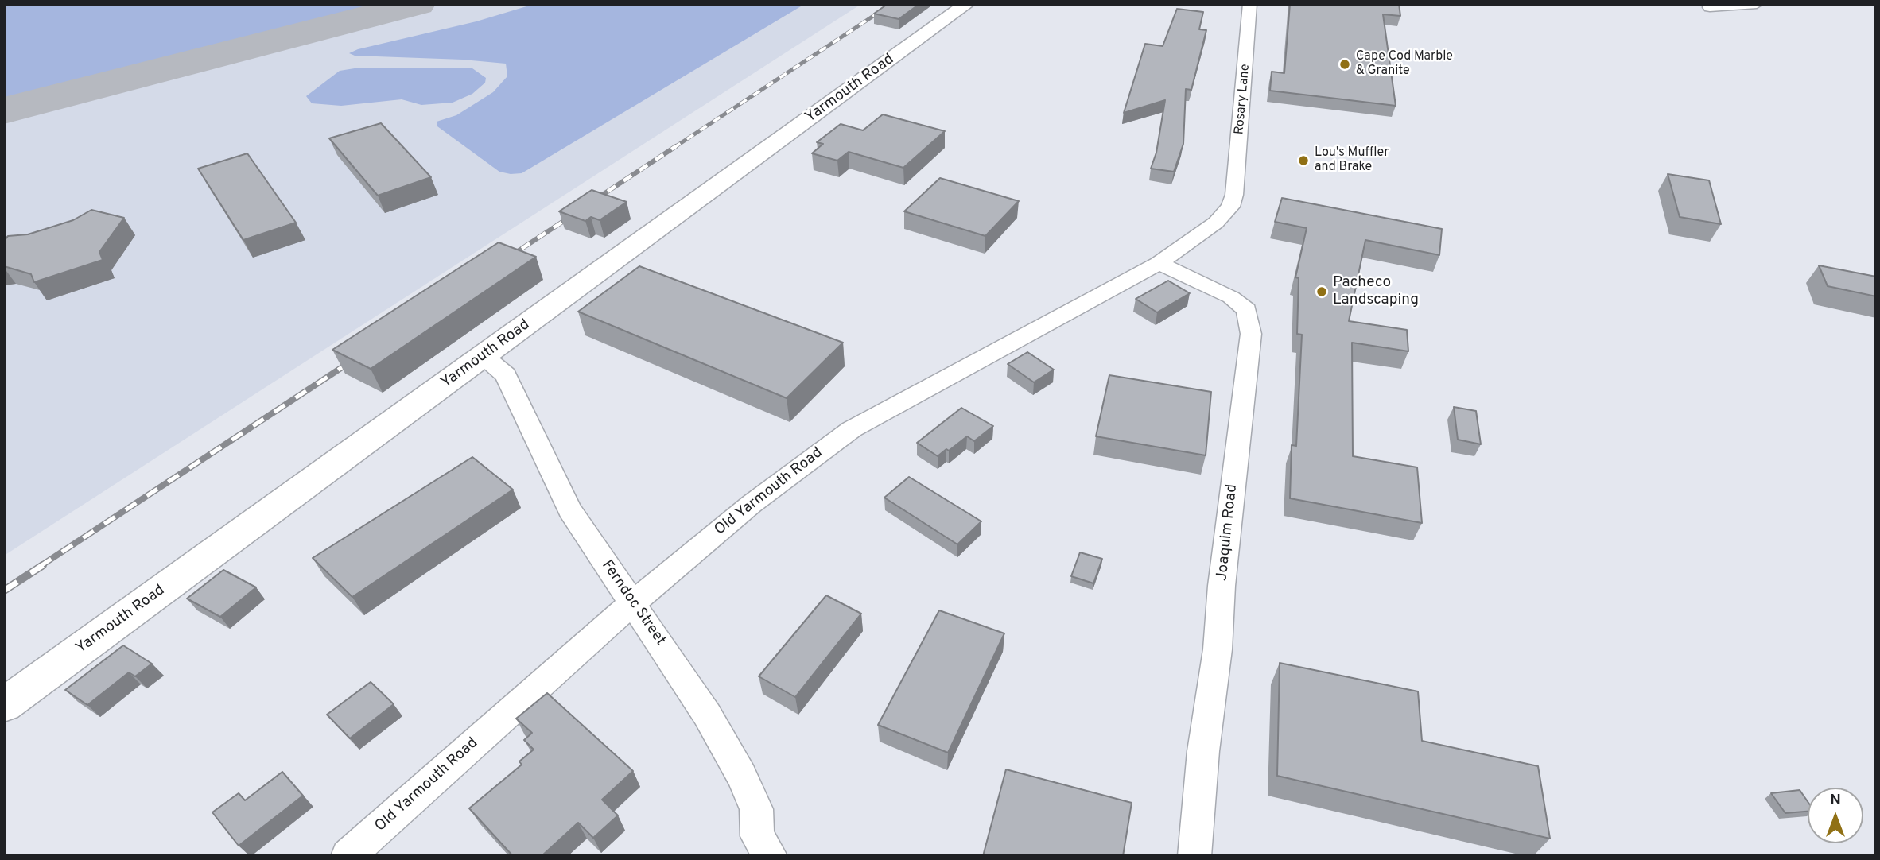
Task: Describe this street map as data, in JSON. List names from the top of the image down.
{
  "streets": {
    "main road": ["Yarmouth Road"],
    "street": [
      "Rosary Lane",
      "Old Yarmouth Road",
      "Joaquim Road",
      "Ferndoc Street"
    ]
  },
  "crossings": [
    ["Yarmouth Road", "Ferndoc Street"],
    ["Rosary Lane", "Old Yarmouth Road"],
    ["Old Yarmouth Road", "Joaquim Road"],
    ["Old Yarmouth Road", "Ferndoc Street"]
  ],
  "places": ["Cape Cod Marble & Granite", "Lou's Muffler and Brake", "Pacheco Landscaping"],
  "north": "top"
}
